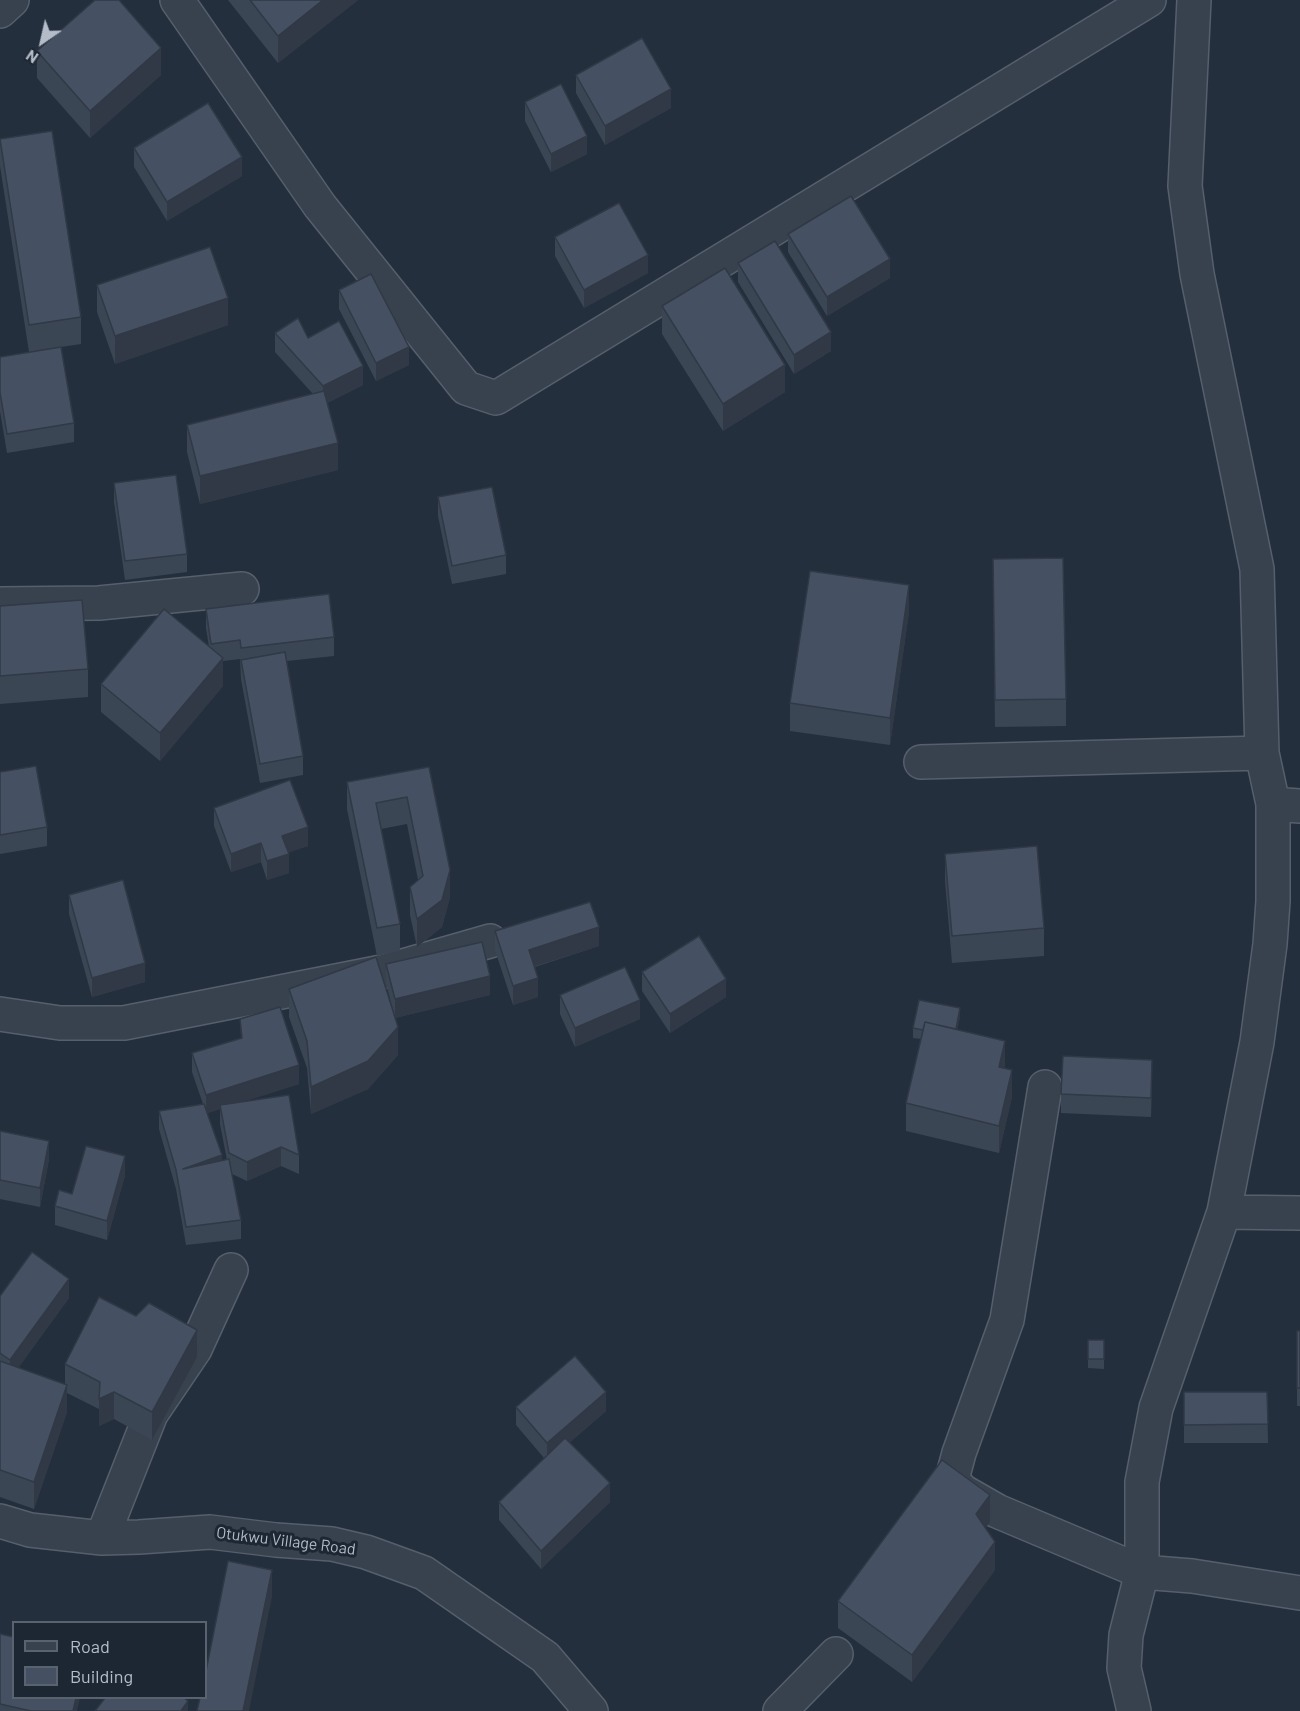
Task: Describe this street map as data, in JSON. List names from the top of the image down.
{
  "streets": {
    "street": ["Otukwu Village Road"]
  },
  "legend": ["Road", "Building"],
  "north": "bottom left"
}
